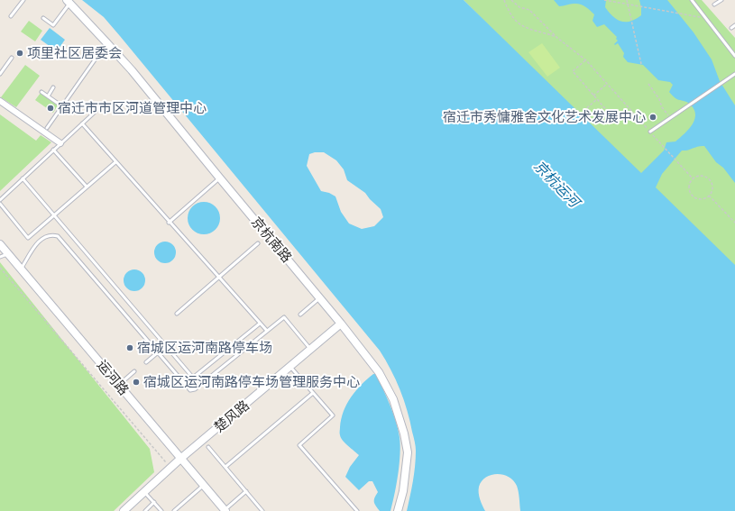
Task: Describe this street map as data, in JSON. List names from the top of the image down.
{
  "streets": {
    "street": ["京杭南路", "运河路", "楚风路"]
  },
  "crossings": [
    ["京杭南路", "楚风路"],
    ["运河路", "楚风路"]
  ],
  "water": ["京杭运河"],
  "places": [
    "项里社区居委会",
    "宿迁市市区河道管理中心",
    "宿迁市秀慵雅舍文化艺术发展中心",
    "宿城区运河南路停车场",
    "宿城区运河南路停车场管理服务中心"
  ]
}
